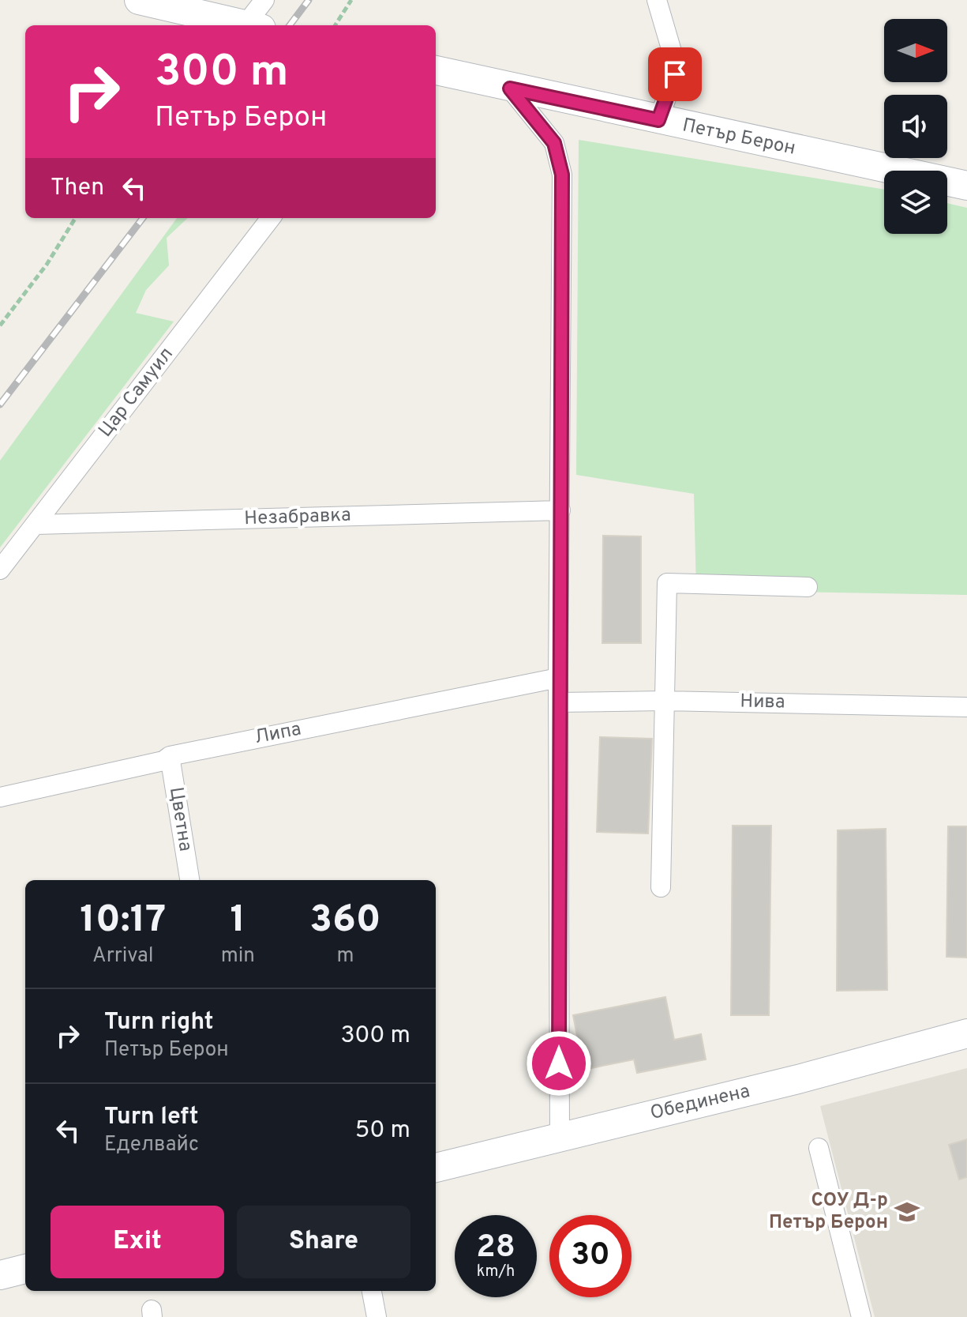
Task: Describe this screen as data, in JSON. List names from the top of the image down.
{
  "streets": {
    "street": [
      "Петър Берон",
      "Цар Самуил",
      "Незабравка",
      "Нива",
      "Липа",
      "Цветна",
      "Обединена"
    ]
  },
  "crossings": [
    ["Цар Самуил", "Незабравка"],
    ["Липа", "Цветна"]
  ],
  "places": {
    "school or university": ["СОУ Д-р Петър Берон"]
  },
  "north": "right",
  "page": {
    "turn": ["300 m", "Петър Берон"],
    "then": "Then",
    "eta": [
      "10:17",
      "Arrival",
      "1",
      "min",
      "360",
      "m"
    ],
    "list": [
      {
        "name": "Turn right",
        "note": "Петър Берон",
        "value": "300 m"
      },
      {
        "name": "Turn left",
        "note": "Еделвайс",
        "value": "50 m"
      }
    ],
    "buttons": ["Exit", "Share"],
    "speed": "28 km/h",
    "limit": "30"
  }
}
